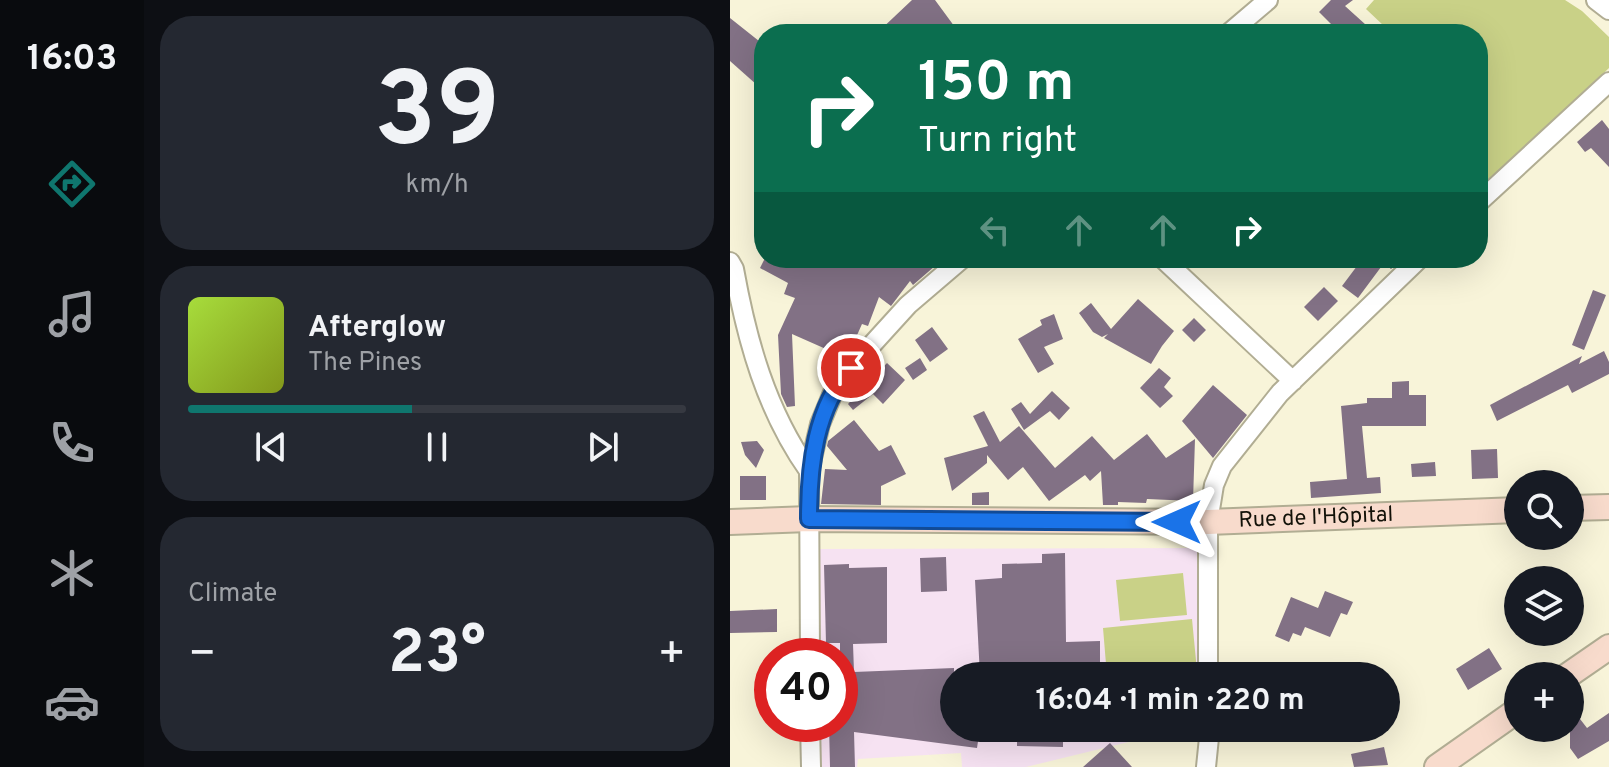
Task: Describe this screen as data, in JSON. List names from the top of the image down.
{
  "streets": {
    "street": ["Rue de l'Hôpital"]
  },
  "page": {
    "tabs": "16:03",
    "tile": [
      ["39", "km/h"],
      "Climate"
    ],
    "turn": ["150 m", "Turn right"],
    "song": ["Afterglow", "The Pines"],
    "map_buttons": "+",
    "heat": ["−", "23°", "+"],
    "limit": "40",
    "trip": "16:04 · 1 min · 220 m"
  }
}
